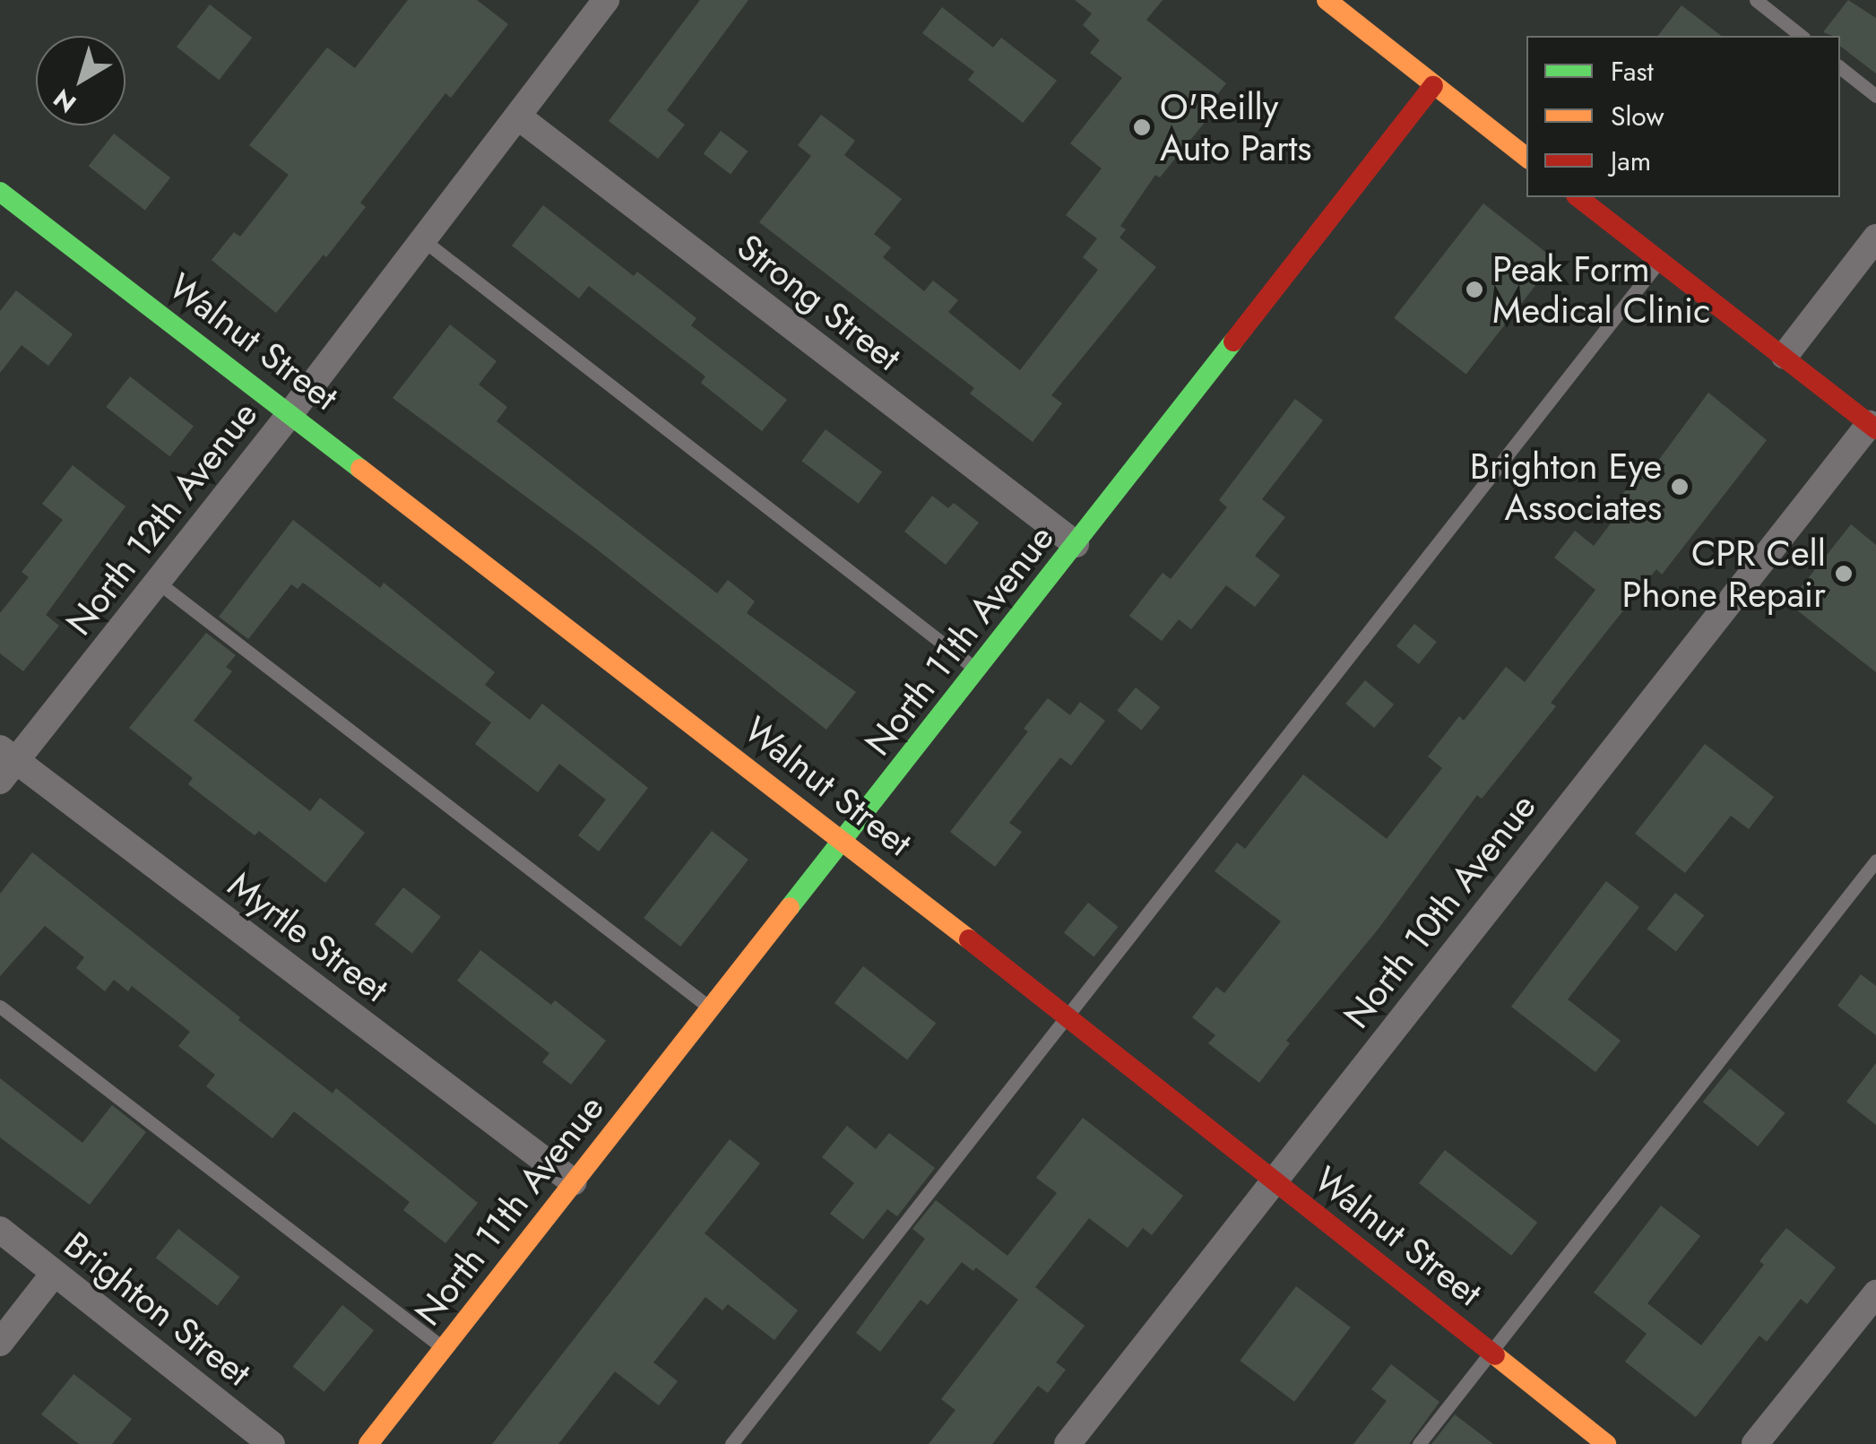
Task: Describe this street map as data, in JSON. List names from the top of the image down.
{
  "streets": {
    "street": [
      "Strong Street",
      "Walnut Street",
      "North 12th Avenue",
      "North 11th Avenue",
      "North 10th Avenue",
      "Myrtle Street",
      "Brighton Street"
    ]
  },
  "crossings": [
    ["Strong Street", "North 12th Avenue"],
    ["Strong Street", "North 11th Avenue"],
    ["Walnut Street", "North 12th Avenue"],
    ["Walnut Street", "North 11th Avenue"],
    ["Walnut Street", "North 10th Avenue"],
    ["North 12th Avenue", "Myrtle Street"],
    ["North 11th Avenue", "Myrtle Street"]
  ],
  "places": [
    "O'Reilly Auto Parts",
    "Peak Form Medical Clinic",
    "Brighton Eye Associates",
    "CPR Cell Phone Repair"
  ],
  "legend": ["Fast", "Slow", "Jam"],
  "north": "bottom left"
}
